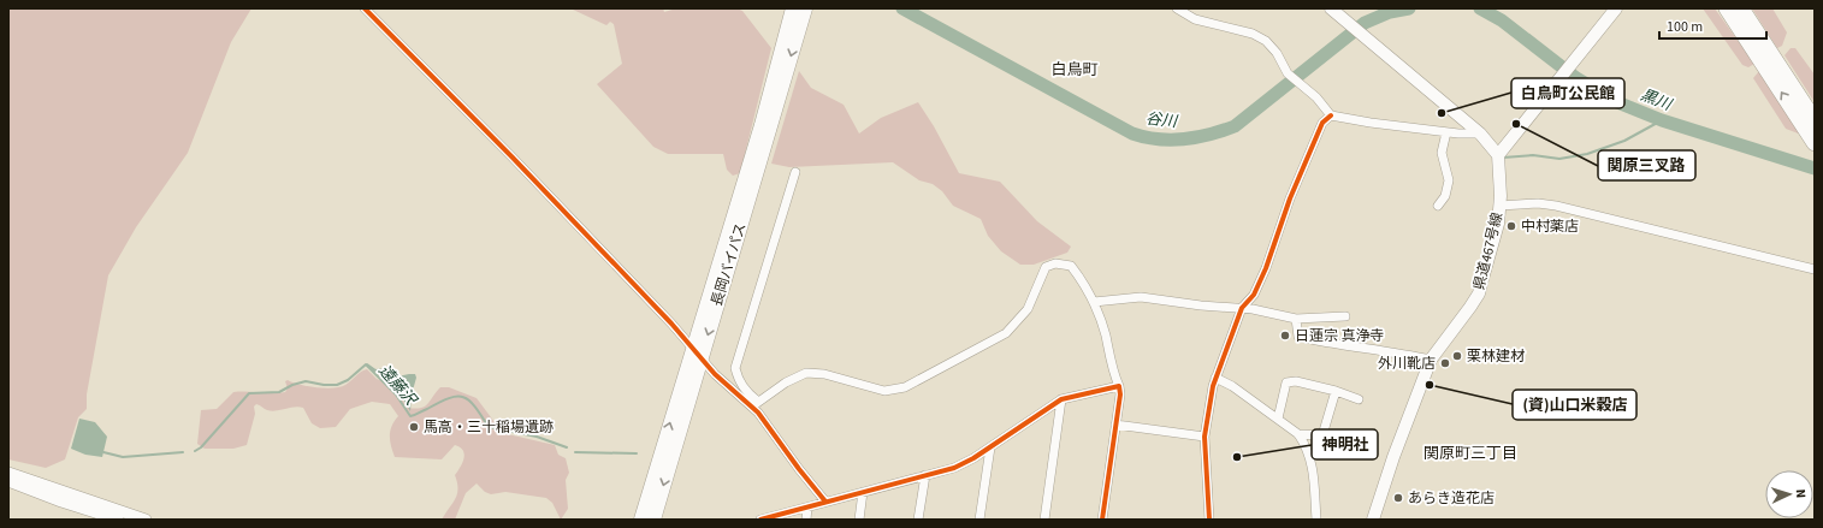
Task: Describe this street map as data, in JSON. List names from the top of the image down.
{
  "streets": {
    "highway": ["長岡バイパス"],
    "main road": ["県道467号線"]
  },
  "districts": ["白鳥町", "関原町三丁目"],
  "water": ["黒川", "谷川", "遠藤沢"],
  "places": [
    "白鳥町公民館",
    "関原三叉路",
    "中村薬店",
    "日蓮宗 真浄寺",
    "栗林建材",
    "外川靴店",
    "(資)山口米穀店",
    "馬高・三十稲場遺跡",
    "神明社",
    "あらき造花店"
  ],
  "scale_bar": "100 m",
  "north": "right"
}
